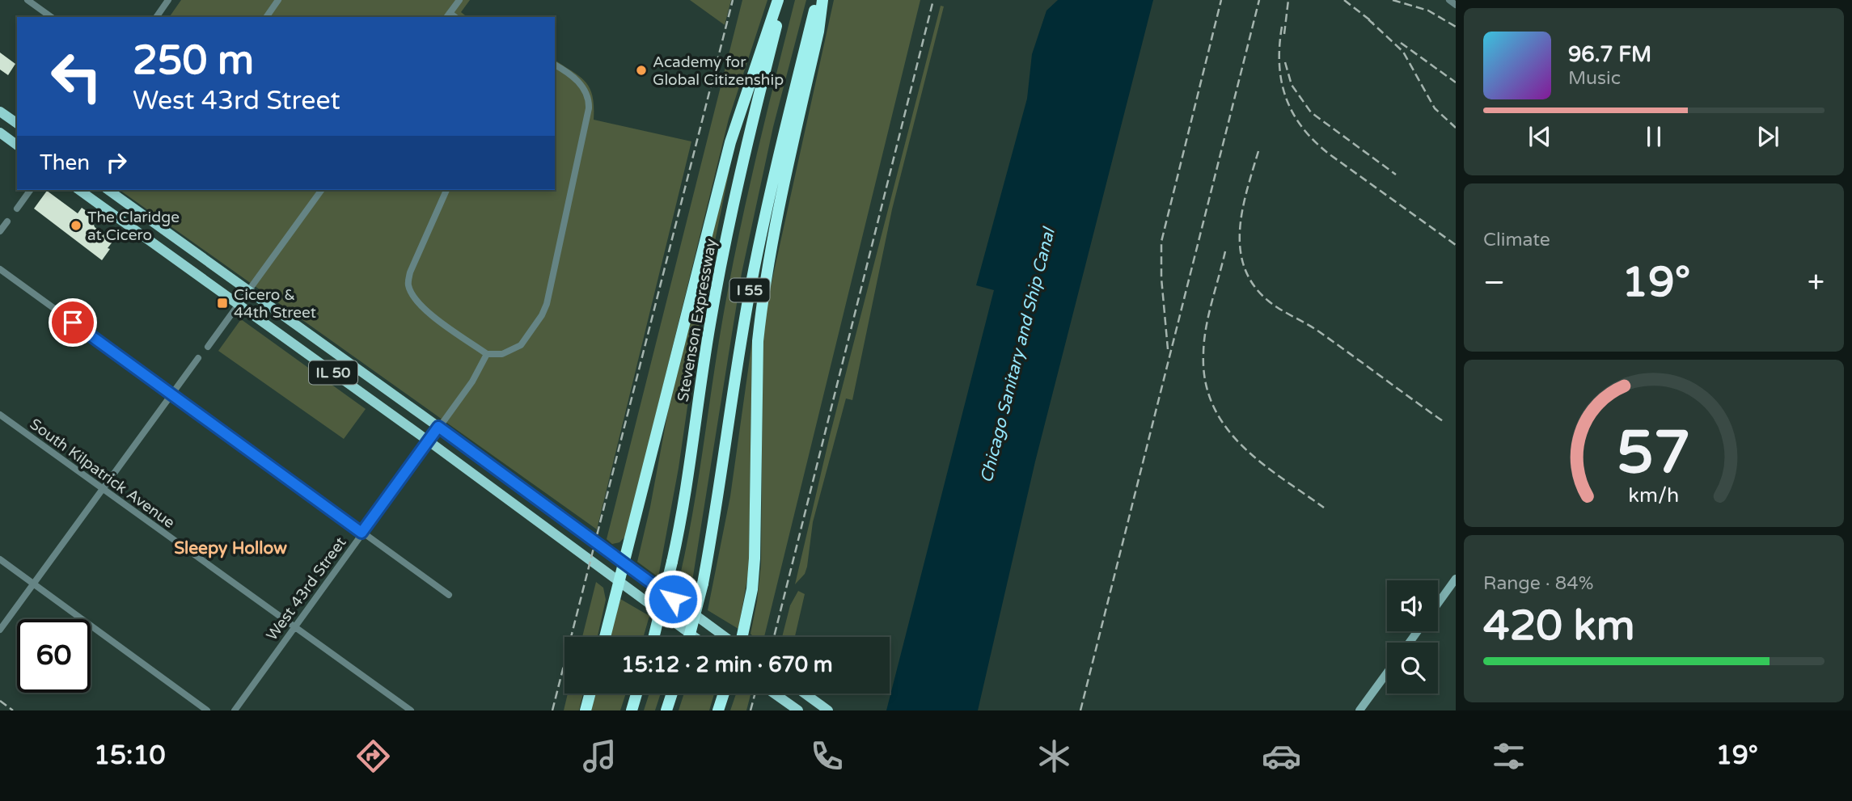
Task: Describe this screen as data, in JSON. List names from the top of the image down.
{
  "streets": {
    "highway": ["I 55", "Stevenson Expressway"],
    "main road": ["IL 50"],
    "street": ["South Kilpatrick Avenue", "West 43rd Street"]
  },
  "crossings": [
    ["IL 50", "West 43rd Street"],
    ["South Kilpatrick Avenue", "West 43rd Street"]
  ],
  "districts": ["Sleepy Hollow"],
  "water": ["Chicago Sanitary and Ship Canal"],
  "places": {
    "other": ["Academy for Global Citizenship", "The Claridge at Cicero"],
    "transit": ["Cicero & 44th Street"]
  },
  "page": {
    "turn": ["250 m", "West 43rd Street"],
    "song": ["96.7 FM", "Music"],
    "then": "Then",
    "tile": [
      "Climate",
      ["Range · 84%", "420 km"]
    ],
    "heat": ["−", "19°", "+"],
    "limit": "60",
    "trip": "15:12 · 2 min · 670 m",
    "tabs": ["15:10", "19°"],
    "gauge": ["57", "km/h"]
  }
}
